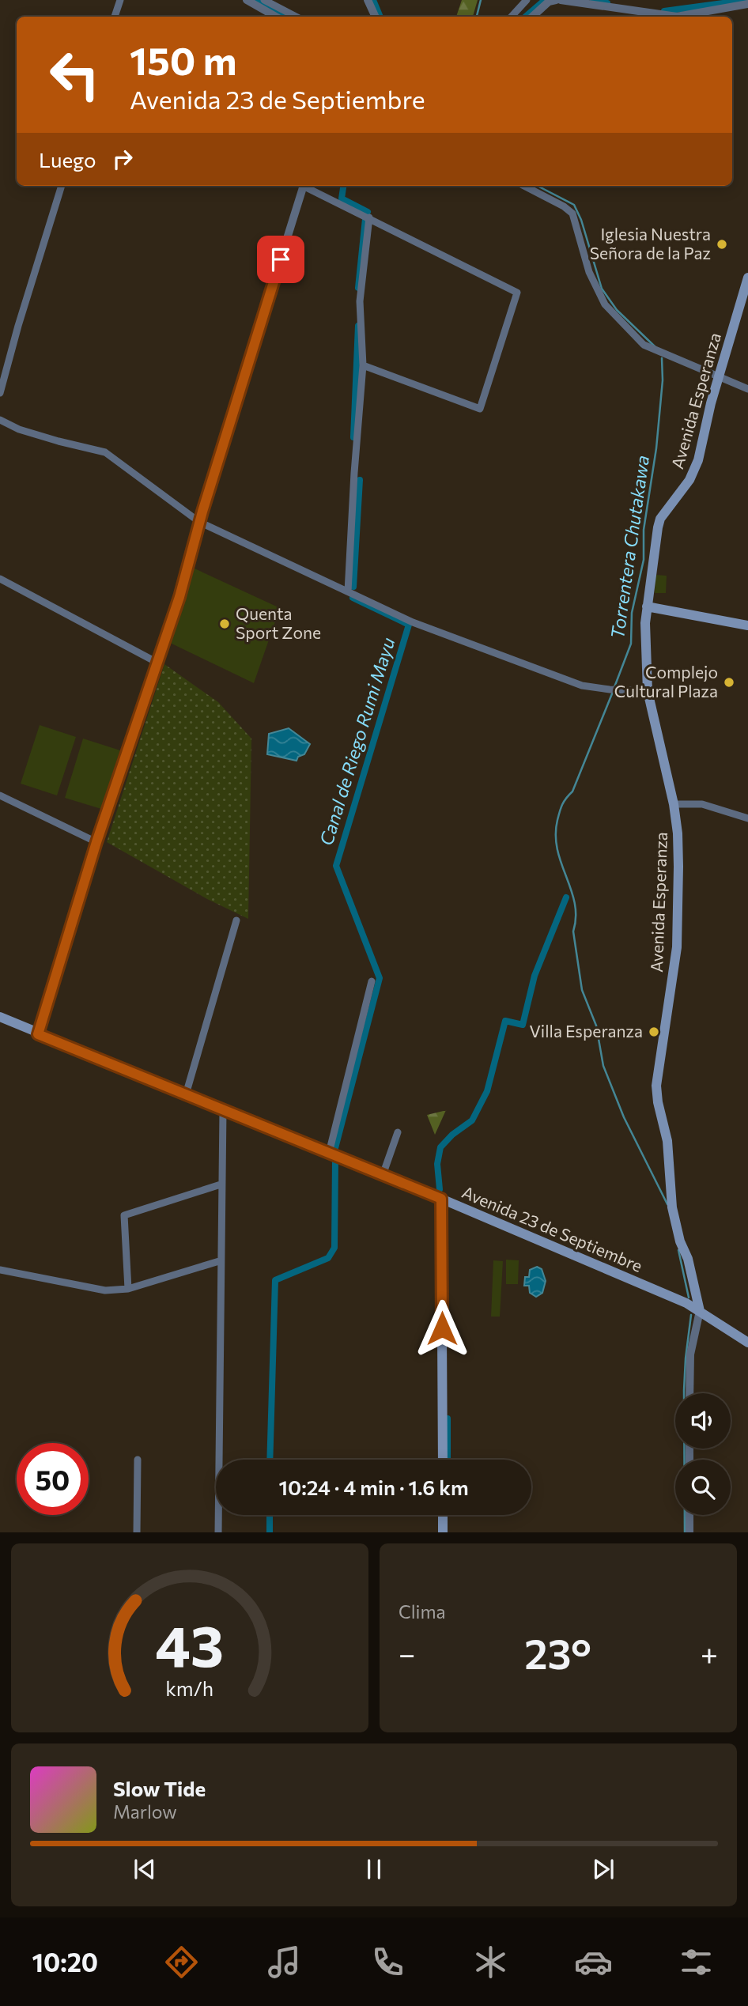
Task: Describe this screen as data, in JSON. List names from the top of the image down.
{
  "streets": {
    "main road": ["Avenida Esperanza", "Avenida 23 de Septiembre"]
  },
  "crossings": [
    ["Avenida Esperanza", "Avenida 23 de Septiembre"]
  ],
  "water": ["Torrentera Chutakawa", "Canal de Riego Rumi Mayu"],
  "places": [
    "Iglesia Nuestra Señora de la Paz",
    "Quenta Sport Zone",
    "Complejo Cultural Plaza",
    "Villa Esperanza"
  ],
  "page": {
    "turn": ["150 m", "Avenida 23 de Septiembre"],
    "then": "Luego",
    "limit": "50",
    "trip": "10:24 · 4 min · 1.6 km",
    "tile": "Clima",
    "heat": ["−", "23°", "+"],
    "song": ["Slow Tide", "Marlow"],
    "tabs": "10:20",
    "gauge": ["43", "km/h"]
  }
}
